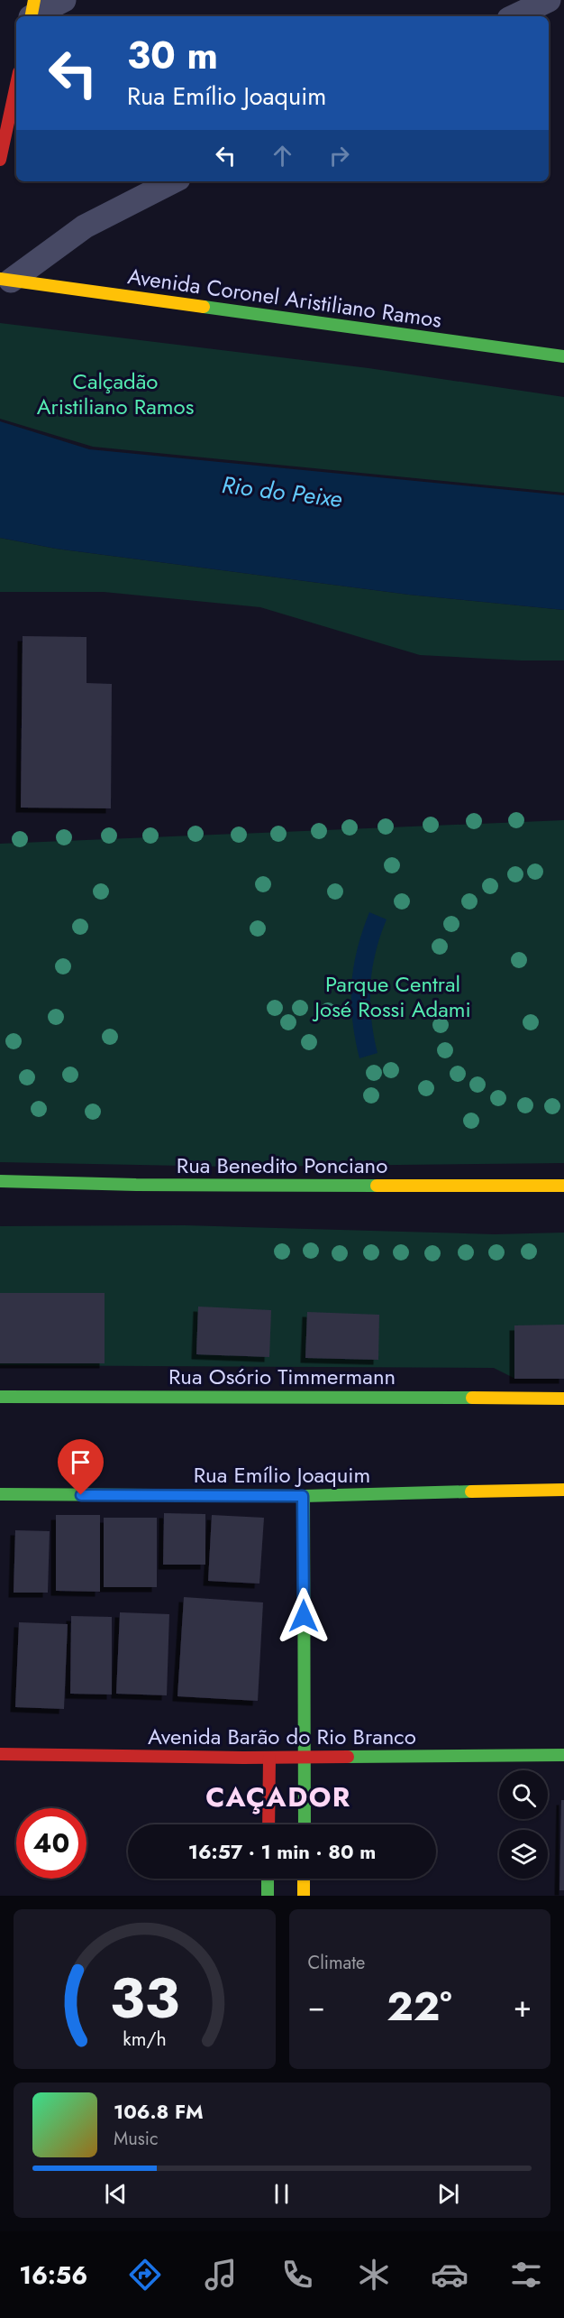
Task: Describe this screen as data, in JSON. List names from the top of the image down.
{
  "streets": {
    "street": [
      "Avenida Coronel Aristiliano Ramos",
      "Rua Benedito Ponciano",
      "Rua Osório Timmermann",
      "Rua Emílio Joaquim",
      "Avenida Barão do Rio Branco"
    ]
  },
  "districts": ["CAÇADOR"],
  "water": ["Rio do Peixe"],
  "parks": ["Calçadão Aristiliano Ramos", "Parque Central José Rossi Adami"],
  "page": {
    "turn": ["30 m", "Rua Emílio Joaquim"],
    "limit": "40",
    "trip": "16:57 · 1 min · 80 m",
    "tile": "Climate",
    "heat": ["−", "22°", "+"],
    "song": ["106.8 FM", "Music"],
    "tabs": "16:56",
    "gauge": ["33", "km/h"]
  }
}
